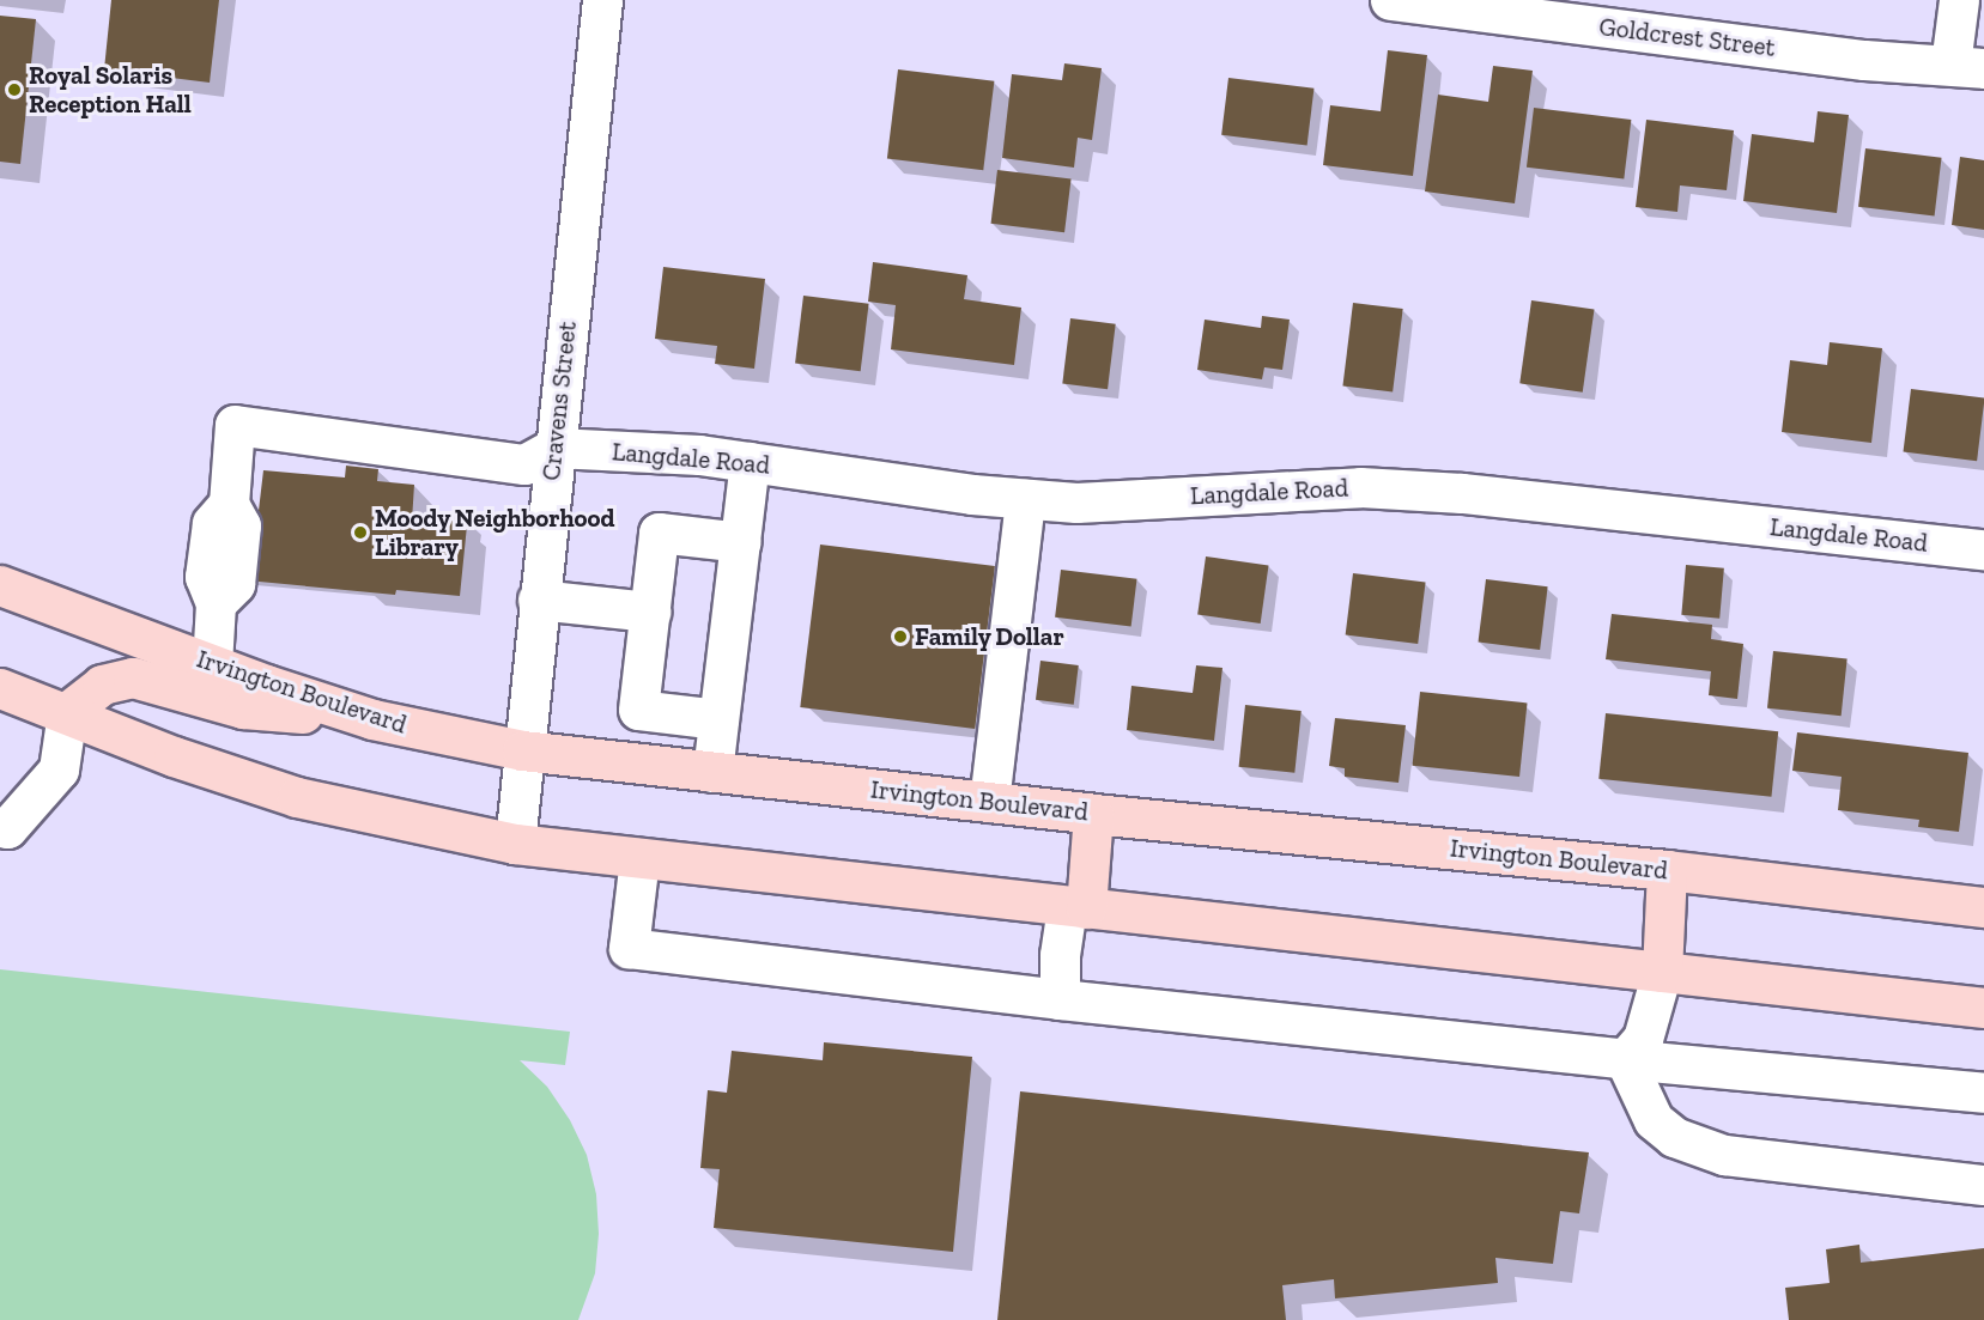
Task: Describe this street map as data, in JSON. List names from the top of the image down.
{
  "streets": {
    "main road": ["Irvington Boulevard"],
    "street": ["Goldcrest Street", "Cravens Street", "Langdale Road"]
  },
  "crossings": [
    ["Cravens Street", "Langdale Road"],
    ["Cravens Street", "Irvington Boulevard"]
  ],
  "places": ["Royal Solaris Reception Hall", "Moody Neighborhood Library", "Family Dollar"]
}
